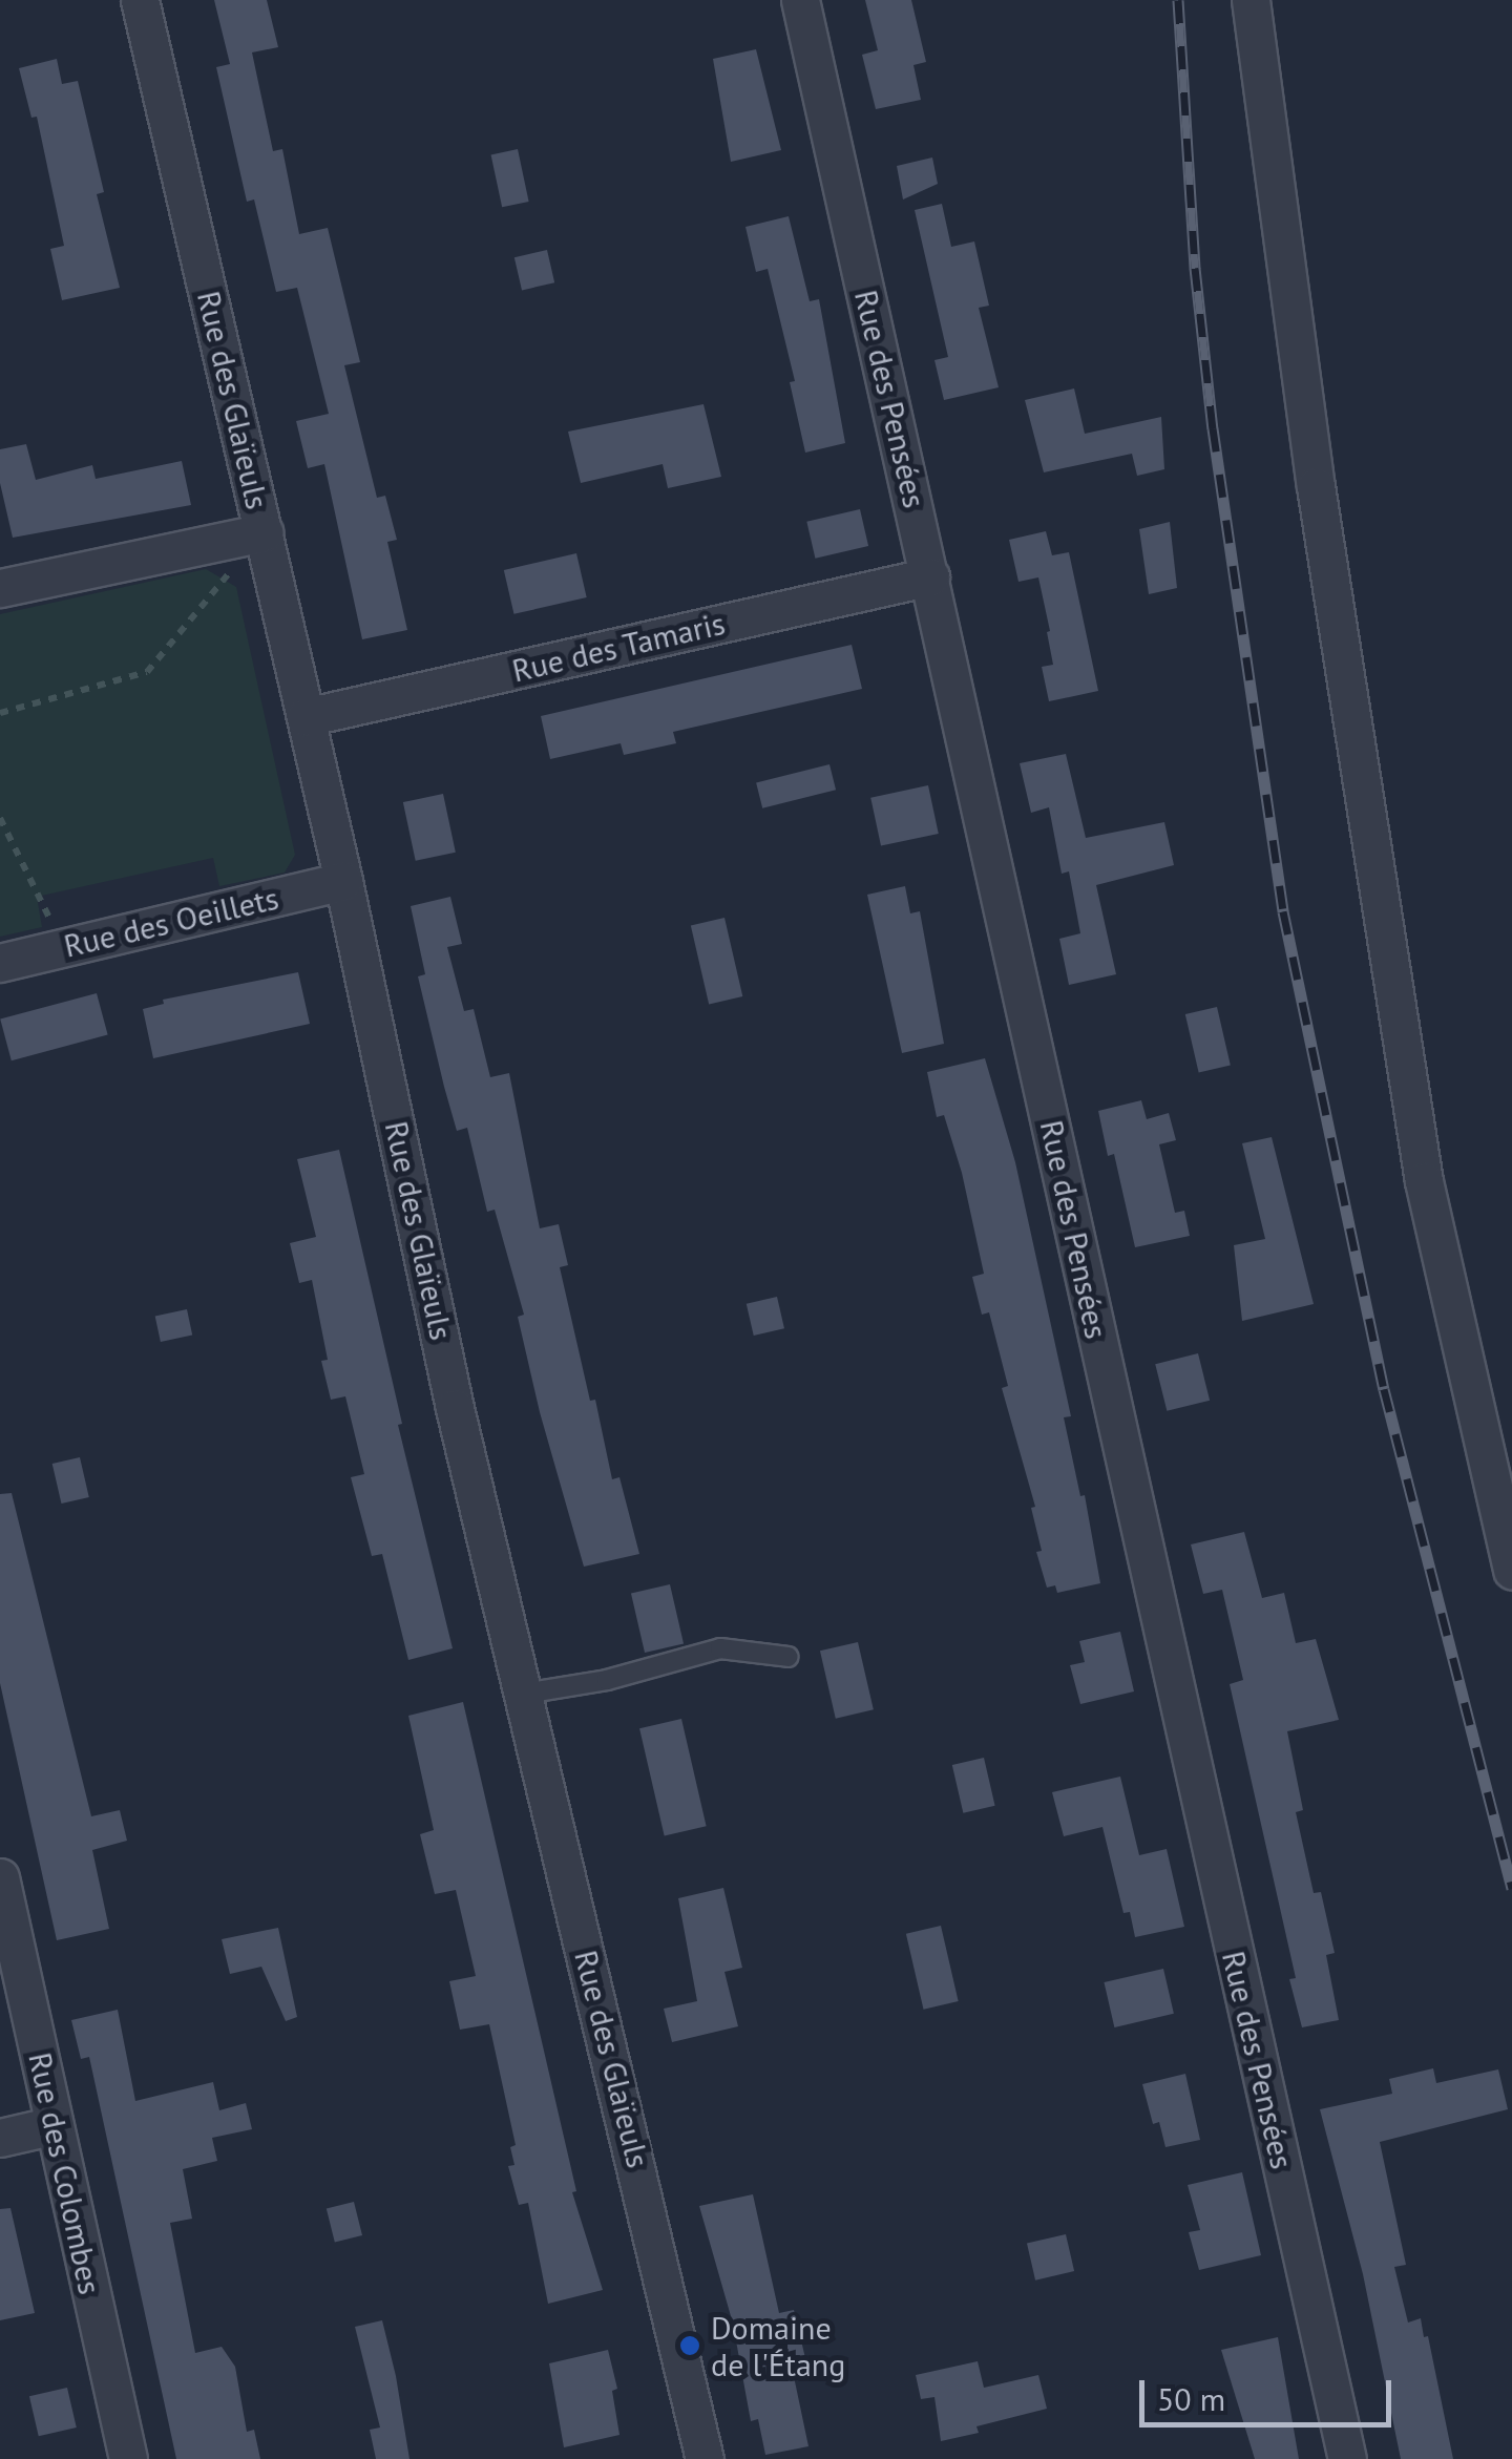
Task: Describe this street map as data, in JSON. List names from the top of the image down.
{
  "streets": {
    "street": [
      "Rue des Pensées",
      "Rue des Glaïeuls",
      "Rue des Tamaris",
      "Rue des Oeillets",
      "Rue des Colombes"
    ]
  },
  "crossings": [
    ["Rue des Pensées", "Rue des Tamaris"],
    ["Rue des Glaïeuls", "Rue des Tamaris"],
    ["Rue des Glaïeuls", "Rue des Oeillets"]
  ],
  "places": ["Domaine de l'Étang"],
  "scale_bar": "50 m"
}
